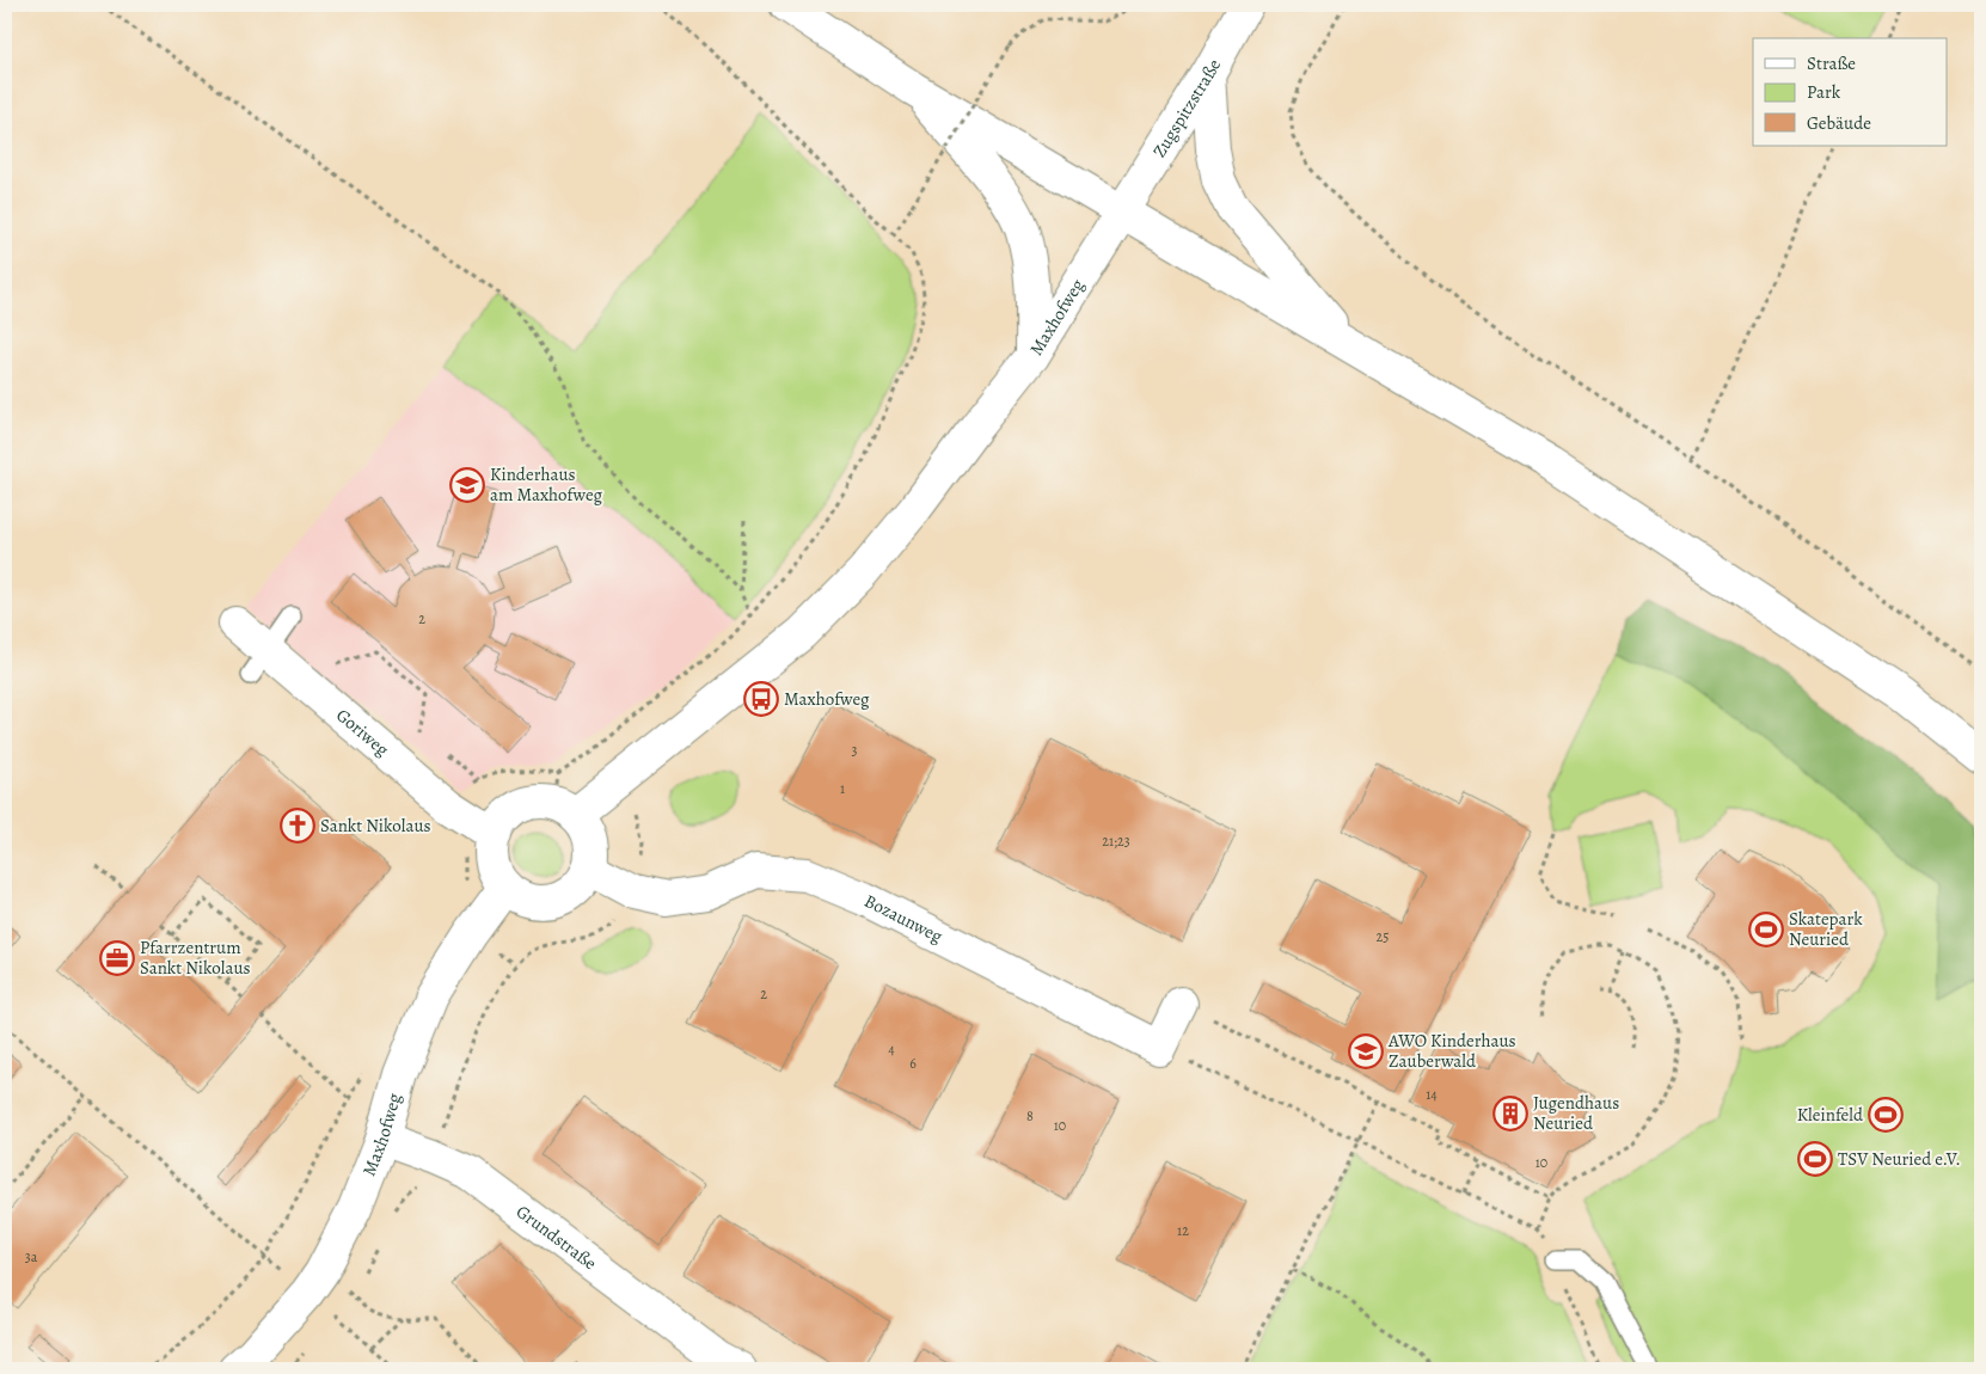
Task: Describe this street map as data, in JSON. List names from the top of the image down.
{
  "streets": {
    "street": [
      "Zugspitzstraße",
      "Maxhofweg",
      "Goriweg",
      "Bozaunweg",
      "Grundstraße"
    ]
  },
  "crossings": [
    ["Zugspitzstraße", "Maxhofweg"],
    ["Maxhofweg", "Goriweg"],
    ["Maxhofweg", "Bozaunweg"],
    ["Maxhofweg", "Grundstraße"],
    ["Goriweg", "Bozaunweg"]
  ],
  "places": {
    "school or university": ["Kinderhaus am Maxhofweg", "AWO Kinderhaus Zauberwald"],
    "bus stop": ["Maxhofweg"],
    "church": ["Sankt Nikolaus"],
    "sports": ["Skatepark Neuried", "Kleinfeld", "TSV Neuried e.V."],
    "office": ["Pfarrzentrum Sankt Nikolaus"],
    "building": ["Jugendhaus Neuried"]
  },
  "house_numbers": [
    "2",
    "3",
    "1",
    "21;23",
    "25",
    "2",
    "4",
    "6",
    "14",
    "8",
    "10",
    "10",
    "12",
    "3a"
  ],
  "legend": ["Straße", "Park", "Gebäude"]
}
